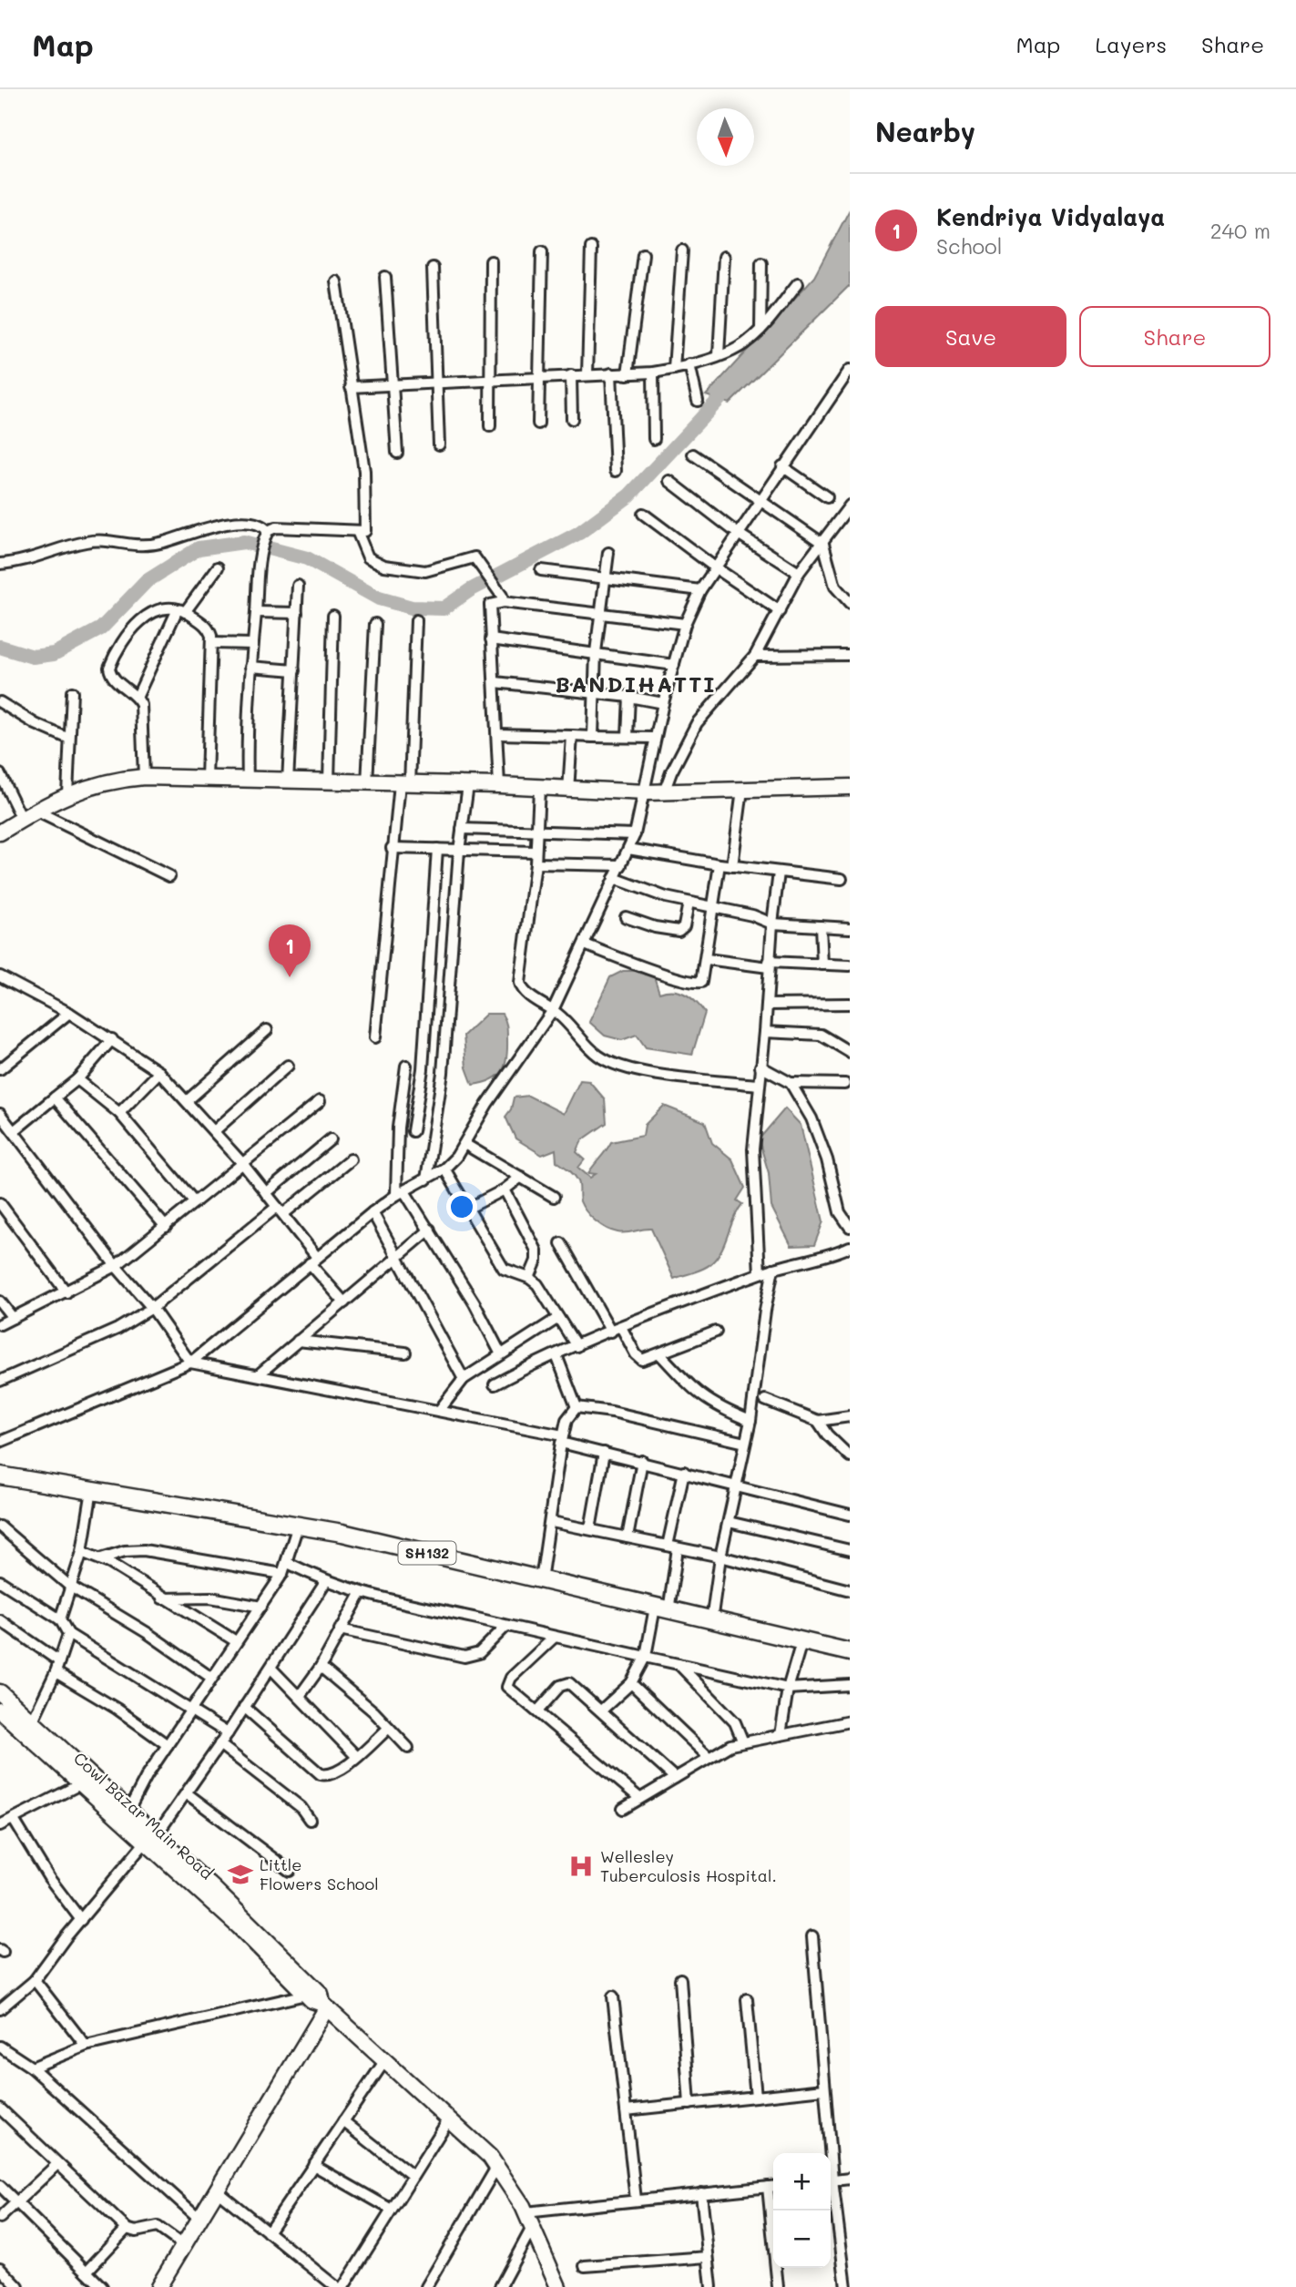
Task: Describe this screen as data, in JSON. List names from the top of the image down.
{
  "streets": {
    "main road": ["SH132"],
    "street": ["Cowl Bazar Main Road"]
  },
  "districts": ["BANDIHATTI"],
  "places": {
    "hospital": ["Wellesley Tuberculosis Hospital."],
    "school or university": ["Little Flowers School"]
  },
  "north": "bottom",
  "page": {
    "header": "Map",
    "nav": ["Map", "Layers", "Share"],
    "heading": "Nearby",
    "list": [
      {
        "mark": "1",
        "name": "Kendriya Vidyalaya",
        "note": "School",
        "value": "240 m"
      }
    ],
    "buttons": ["Save", "Share"],
    "pins": "1",
    "map_buttons": ["+", "−"]
  }
}
